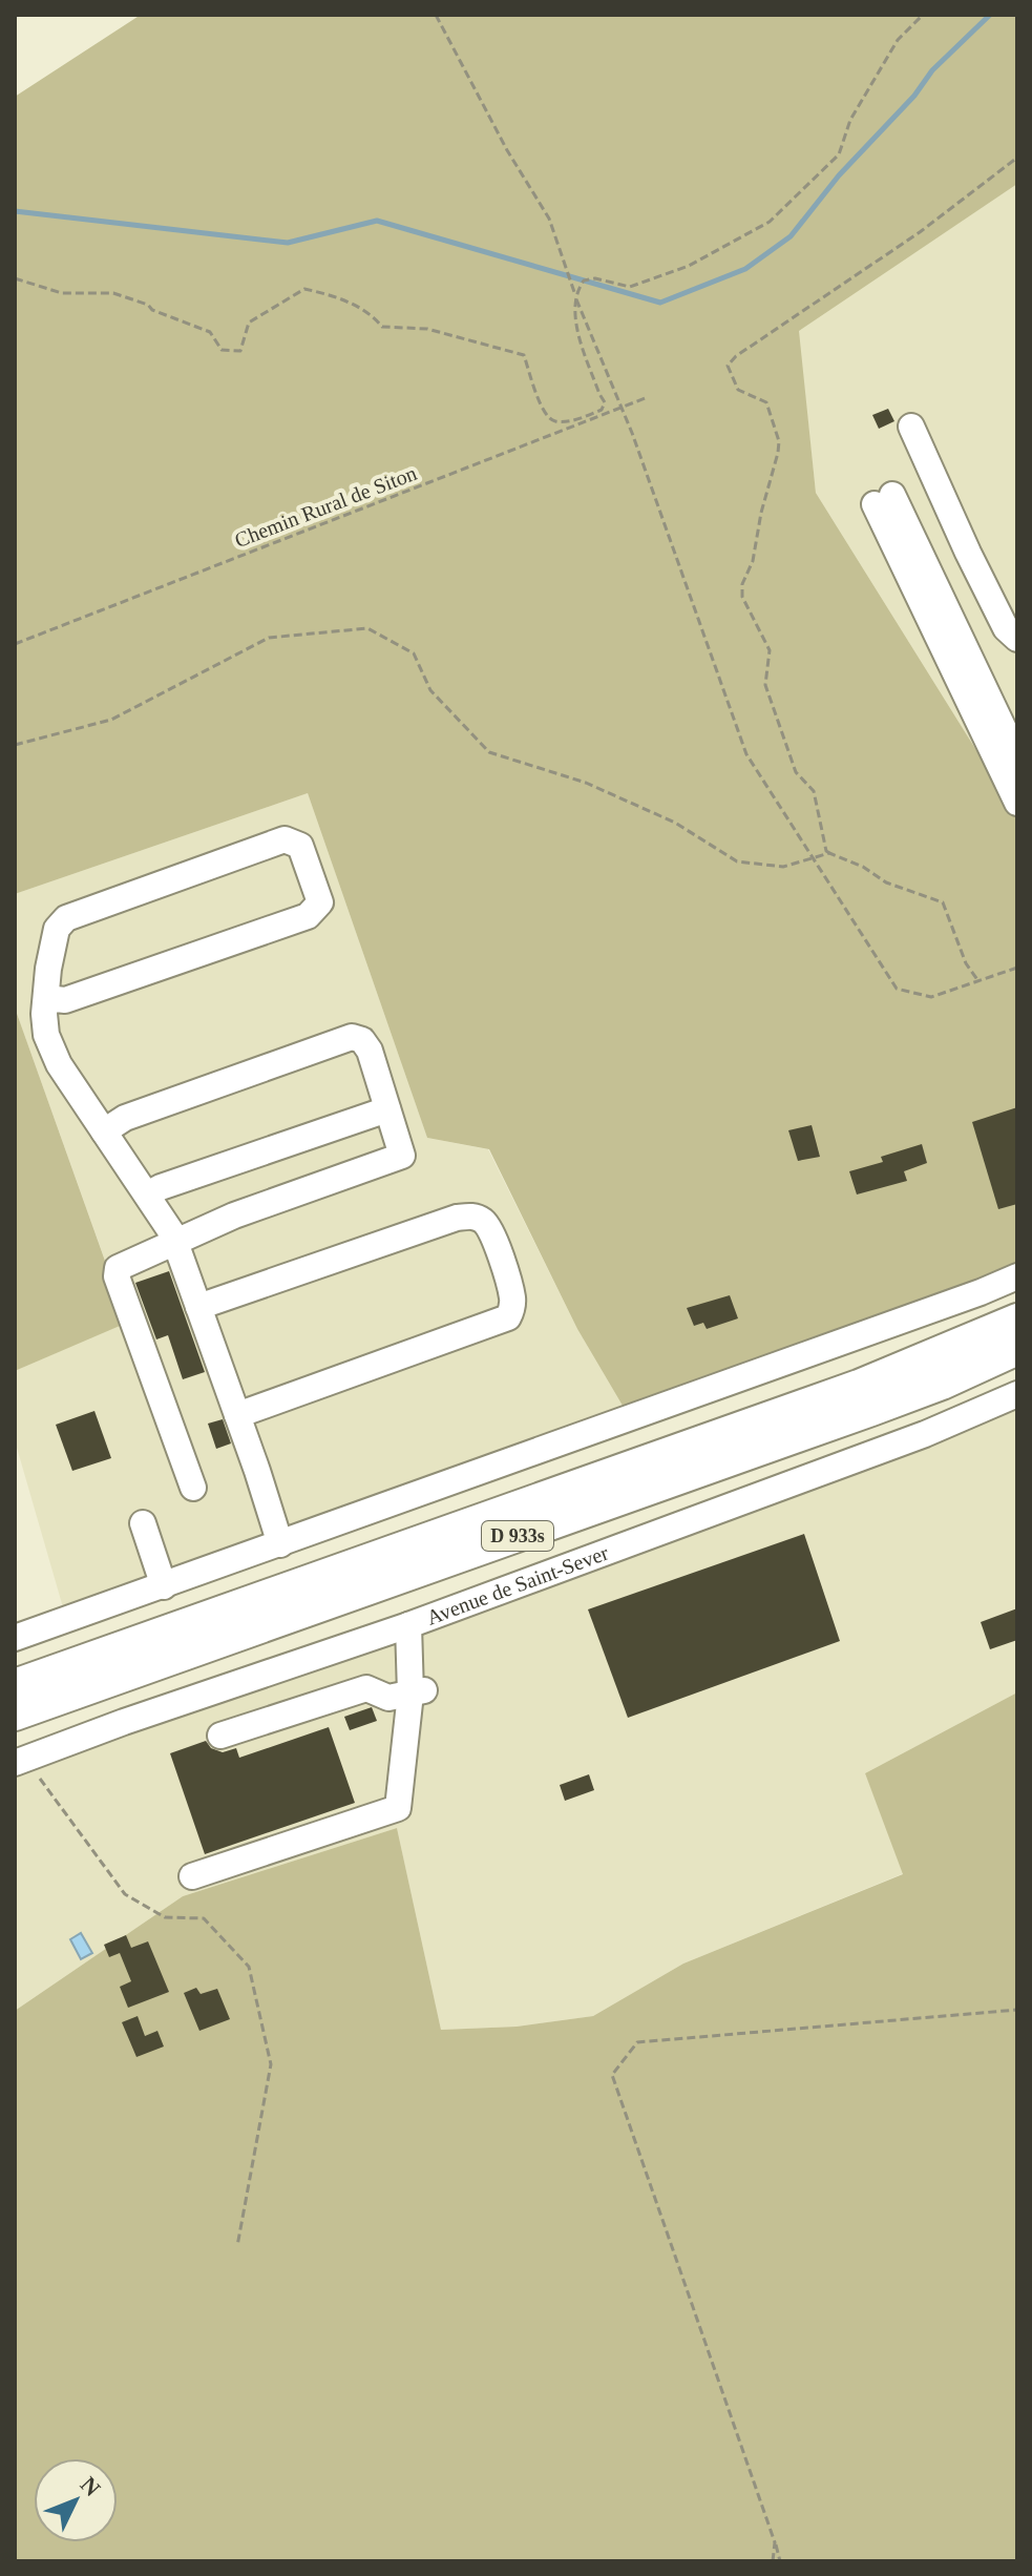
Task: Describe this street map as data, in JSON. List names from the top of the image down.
{
  "streets": {
    "main road": ["D 933s"],
    "street": ["Avenue de Saint-Sever"],
    "path": ["Chemin Rural de Siton"]
  },
  "north": "top right"
}
